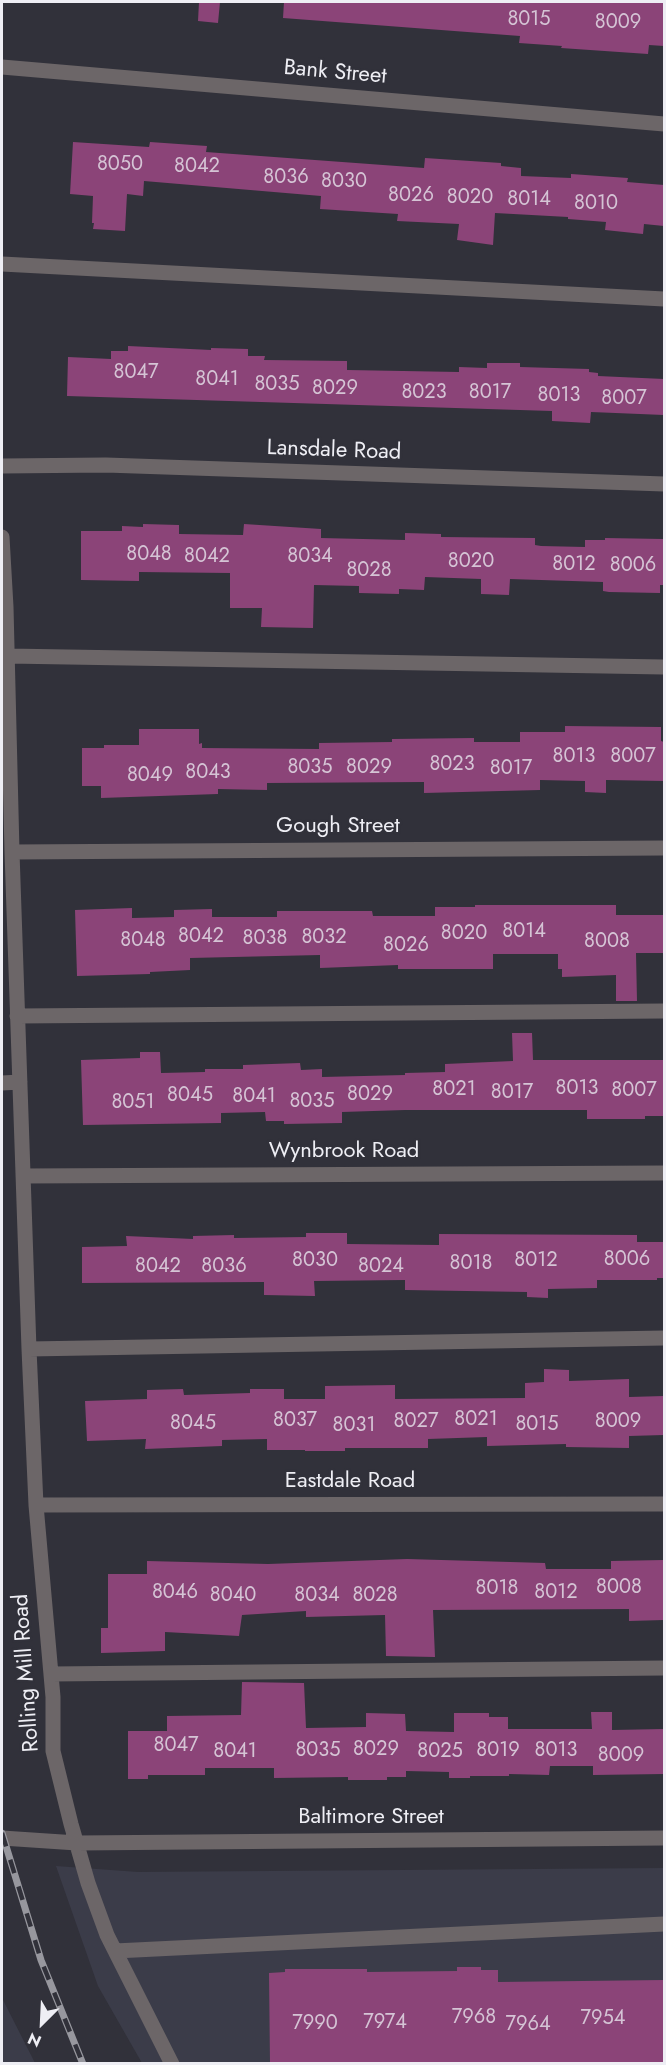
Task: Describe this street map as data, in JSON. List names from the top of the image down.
{
  "streets": {
    "street": [
      "Bank Street",
      "Lansdale Road",
      "Gough Street",
      "Wynbrook Road",
      "Eastdale Road",
      "Rolling Mill Road",
      "Baltimore Street"
    ]
  },
  "crossings": [
    ["Gough Street", "Rolling Mill Road"],
    ["Wynbrook Road", "Rolling Mill Road"],
    ["Eastdale Road", "Rolling Mill Road"],
    ["Rolling Mill Road", "Baltimore Street"]
  ],
  "house_numbers": [
    "8015",
    "8009",
    "8050",
    "8042",
    "8036",
    "8030",
    "8026",
    "8020",
    "8014",
    "8010",
    "8047",
    "8041",
    "8035",
    "8029",
    "8023",
    "8017",
    "8013",
    "8007",
    "8048",
    "8042",
    "8034",
    "8020",
    "8012",
    "8006",
    "8028",
    "8013",
    "8007",
    "8023",
    "8035",
    "8029",
    "8017",
    "8043",
    "8049",
    "8014",
    "8020",
    "8042",
    "8032",
    "8038",
    "8048",
    "8008",
    "8026",
    "8013",
    "8021",
    "8007",
    "8017",
    "8029",
    "8045",
    "8041",
    "8035",
    "8051",
    "8006",
    "8030",
    "8012",
    "8018",
    "8042",
    "8036",
    "8024",
    "8021",
    "8037",
    "8027",
    "8009",
    "8045",
    "8015",
    "8031",
    "8008",
    "8018",
    "8046",
    "8012",
    "8040",
    "8034",
    "8028",
    "8047",
    "8029",
    "8035",
    "8019",
    "8013",
    "8041",
    "8025",
    "8009",
    "7968",
    "7954",
    "7974",
    "7990",
    "7964"
  ],
  "north": "bottom left"
}
